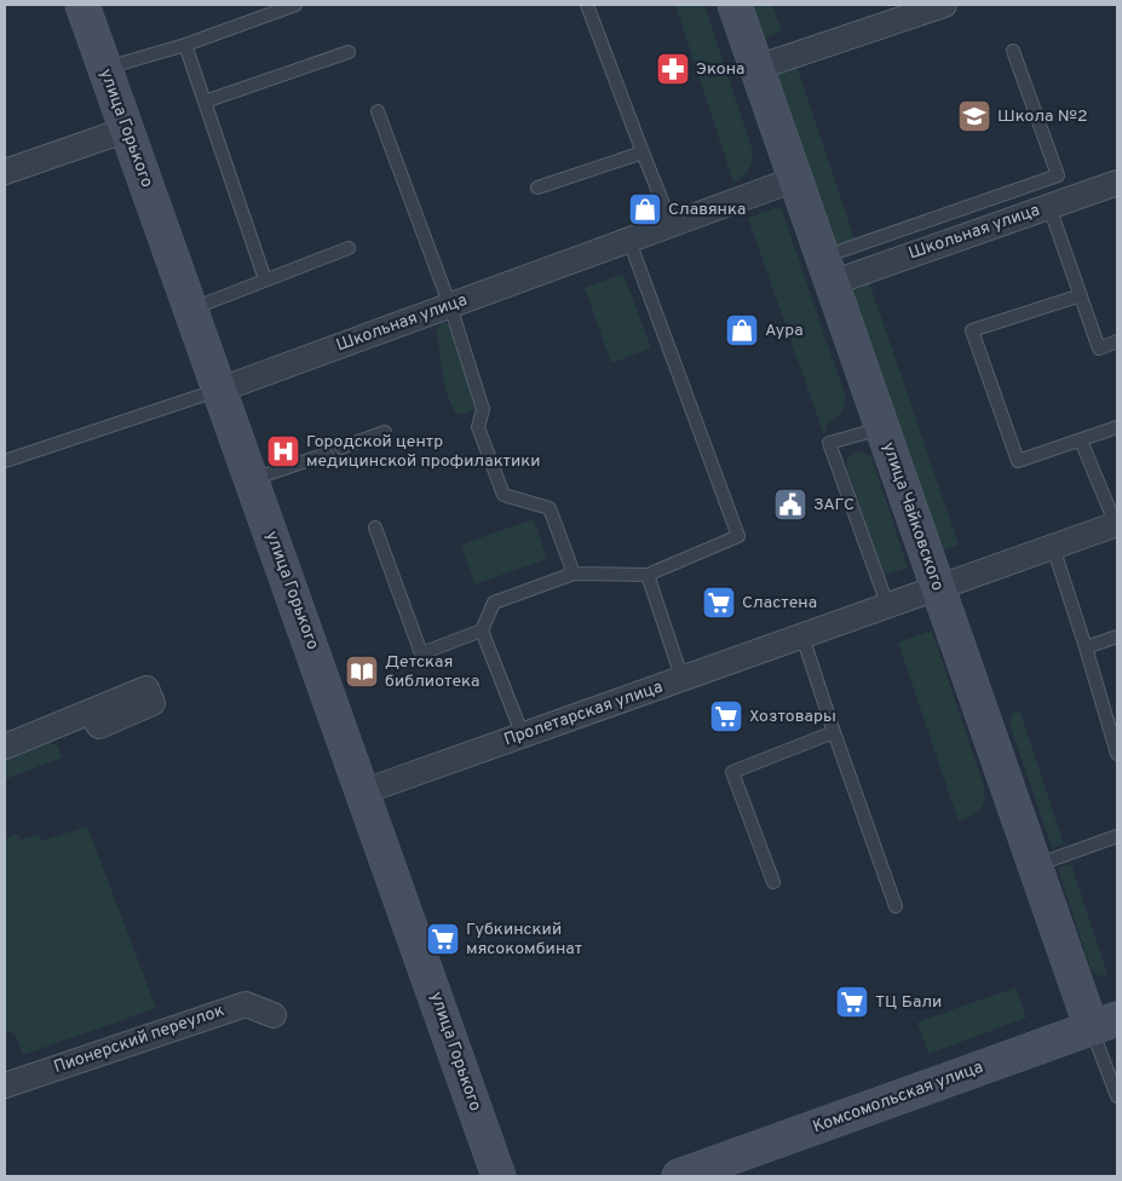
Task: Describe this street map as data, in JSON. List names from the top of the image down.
{
  "streets": {
    "street": [
      "улица Горького",
      "Школьная улица",
      "улица Чайковского",
      "Пролетарская улица",
      "Пионерский переулок",
      "Комсомольская улица"
    ]
  },
  "crossings": [
    ["улица Горького", "Школьная улица"],
    ["улица Горького", "Пролетарская улица"],
    ["Школьная улица", "улица Чайковского"],
    ["улица Чайковского", "Пролетарская улица"],
    ["улица Чайковского", "Комсомольская улица"]
  ],
  "places": {
    "pharmacy": ["Экона"],
    "school or university": ["Школа №2"],
    "shop": ["Славянка", "Аура"],
    "hospital": ["Городской центр медицинской профилактики"],
    "public building": ["ЗАГС"],
    "supermarket": [
      "Сластена",
      "Хозтовары",
      "Губкинский мясокомбинат",
      "ТЦ Бали"
    ],
    "library": ["Детская библиотека"]
  }
}
